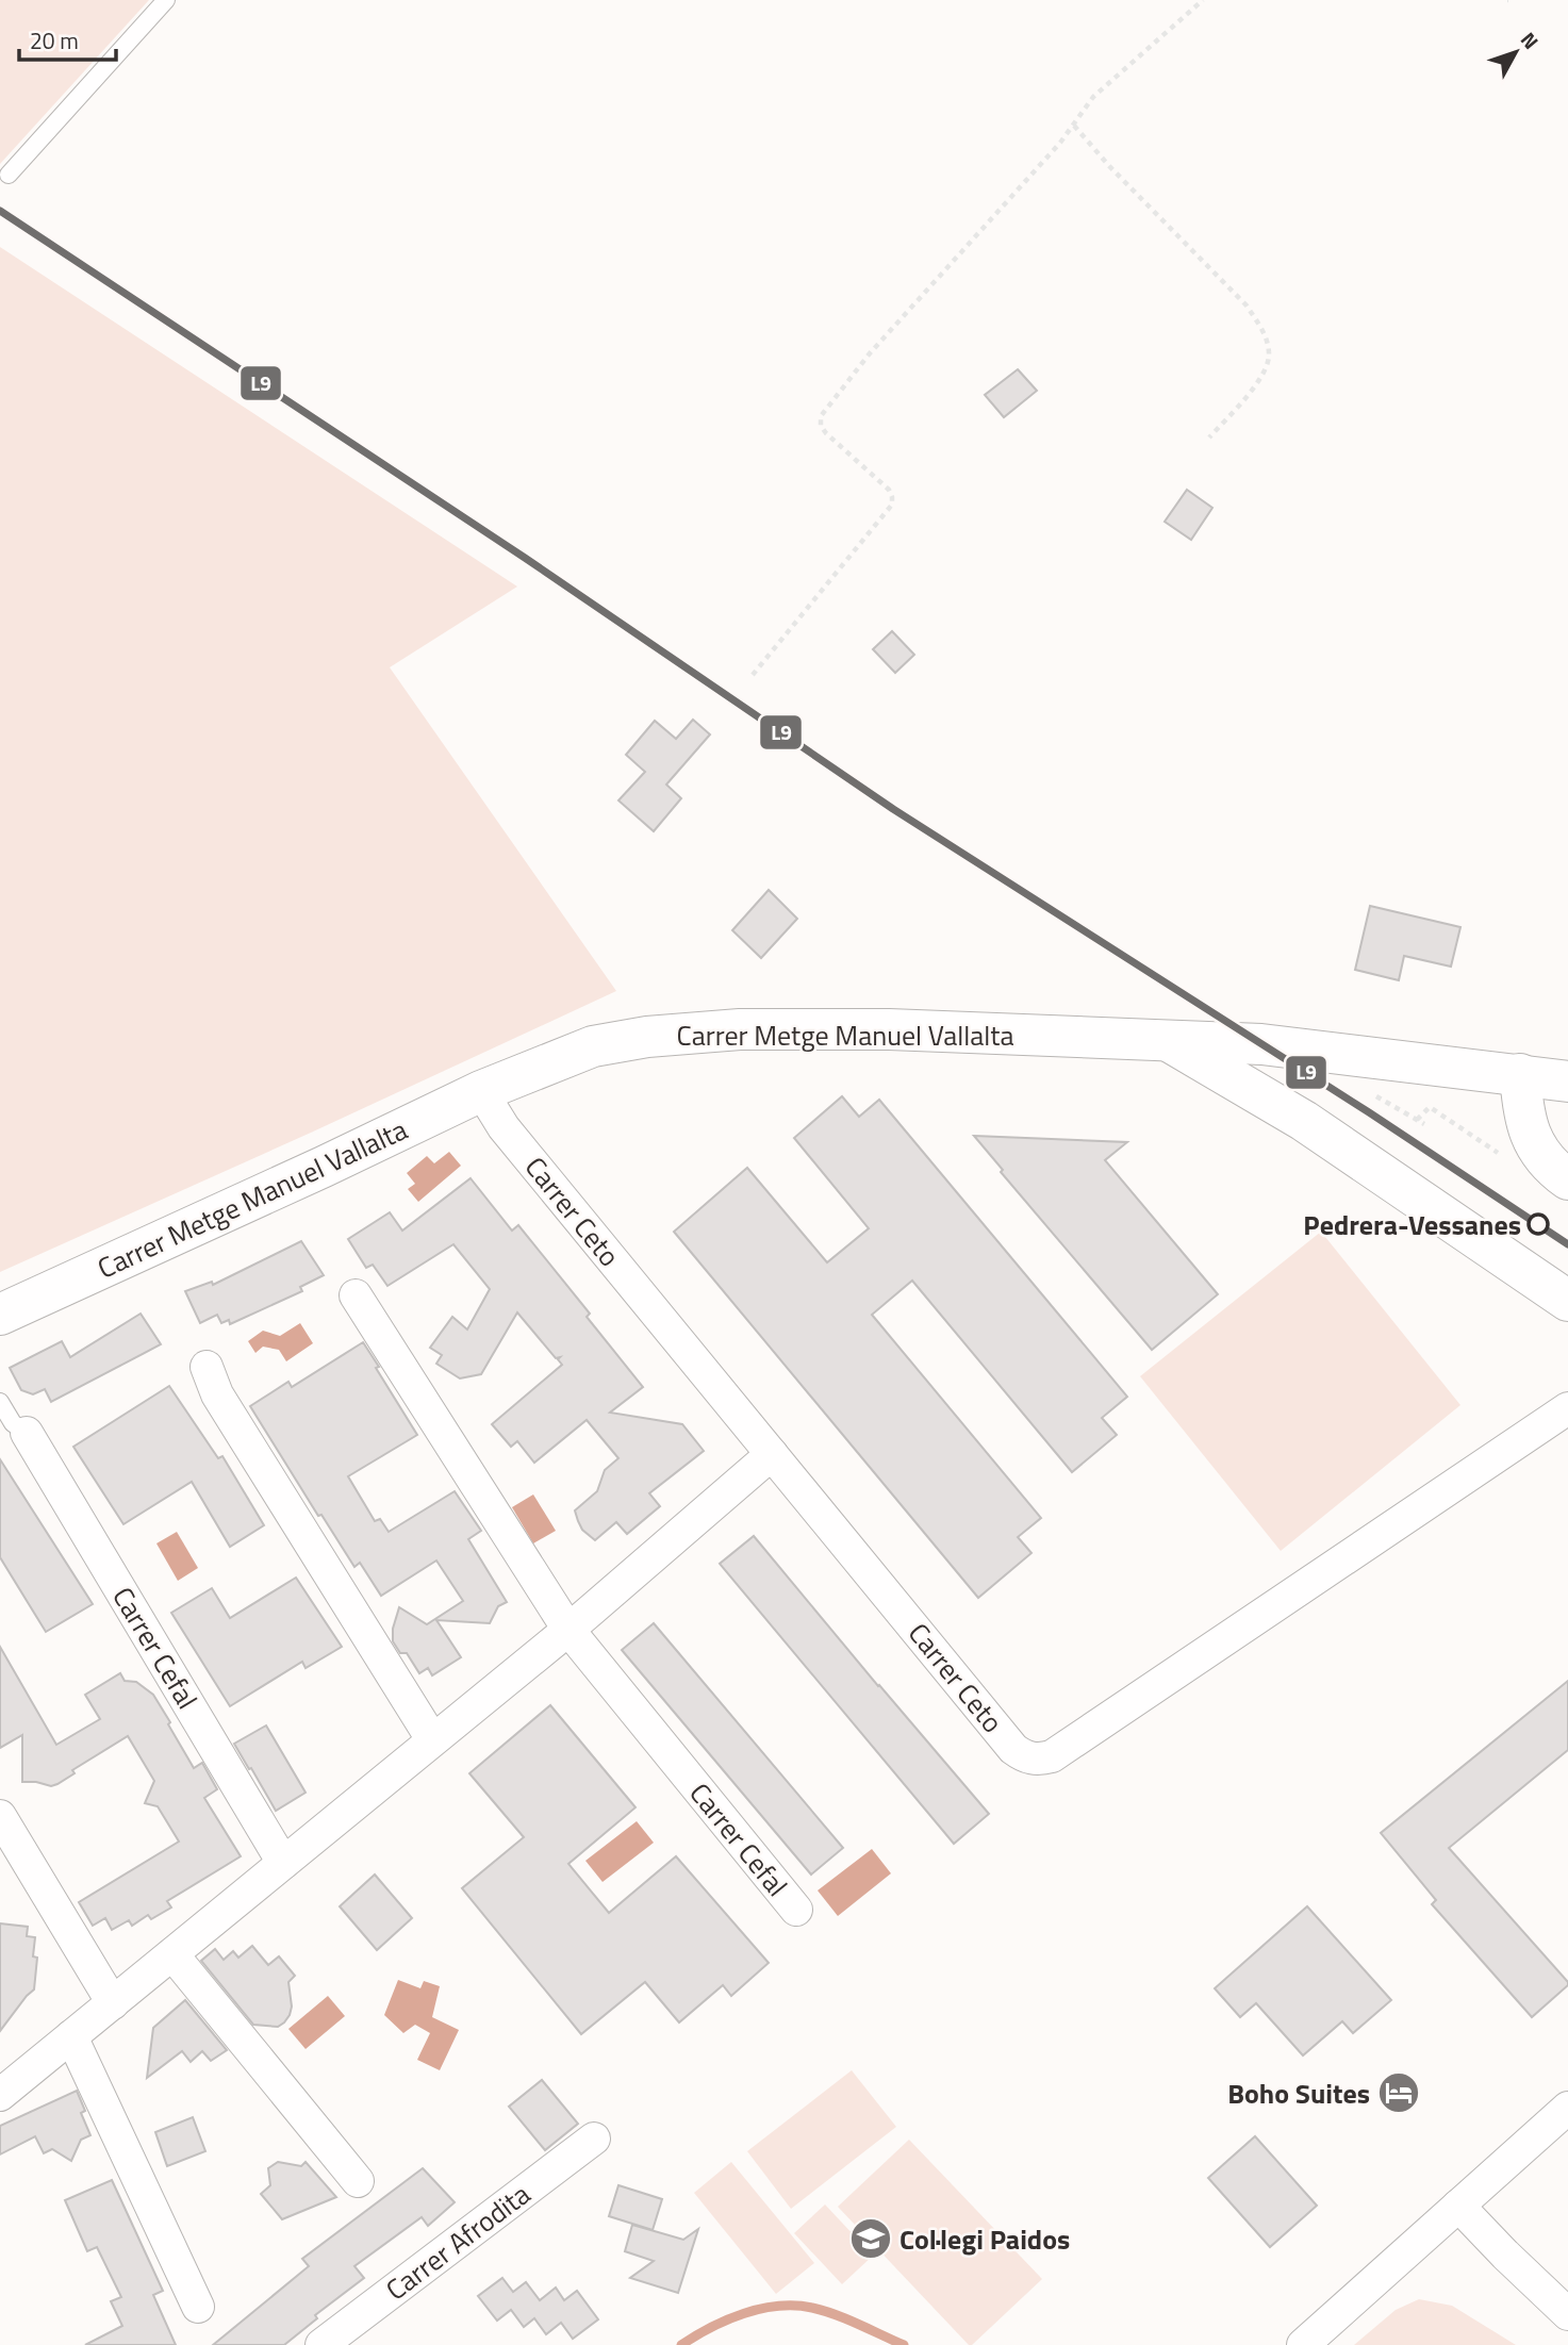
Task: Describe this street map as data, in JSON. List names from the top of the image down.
{
  "streets": {
    "street": [
      "Carrer Metge Manuel Vallalta",
      "Carrer Ceto",
      "Carrer Cefal",
      "Carrer Afrodita"
    ]
  },
  "crossings": [
    ["Carrer Metge Manuel Vallalta", "Carrer Ceto"]
  ],
  "places": {
    "other": ["Pedrera-Vessanes"],
    "hotel": ["Boho Suites"],
    "school or university": ["Col·legi Paidos"]
  },
  "lines": ["transit line L9"],
  "scale_bar": "20 m",
  "north": "top right"
}
